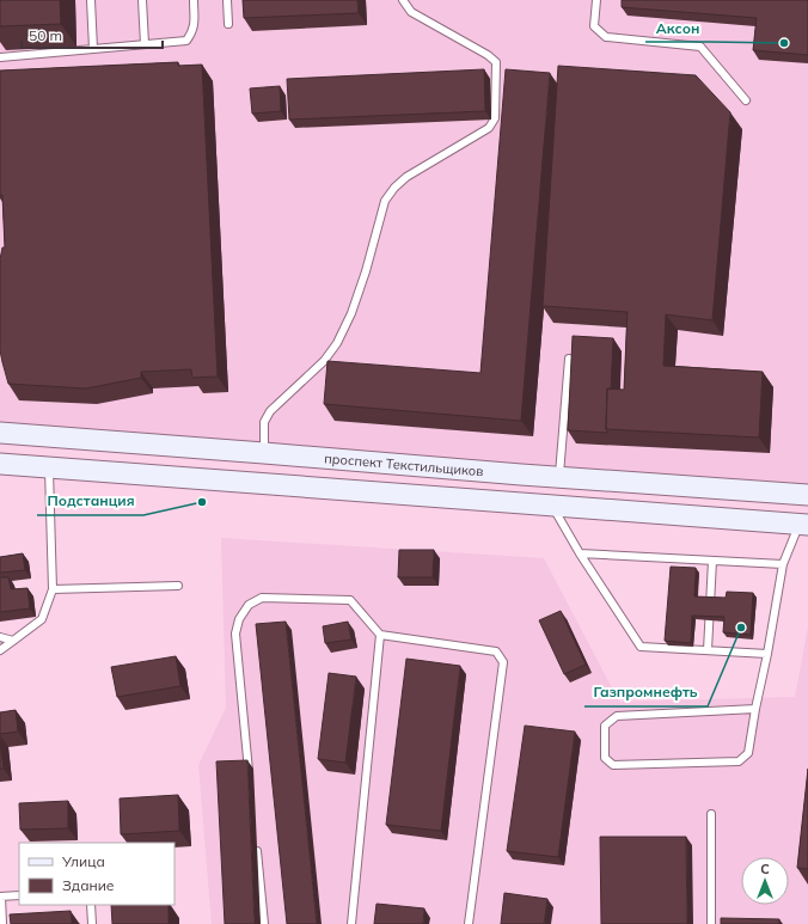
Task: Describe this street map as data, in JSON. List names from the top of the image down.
{
  "streets": {
    "main road": ["проспект Текстильщиков"]
  },
  "places": ["Аксон", "Подстанция", "Газпромнефть"],
  "legend": ["Улица", "Здание"],
  "scale_bar": "50 m",
  "north": "top"
}
